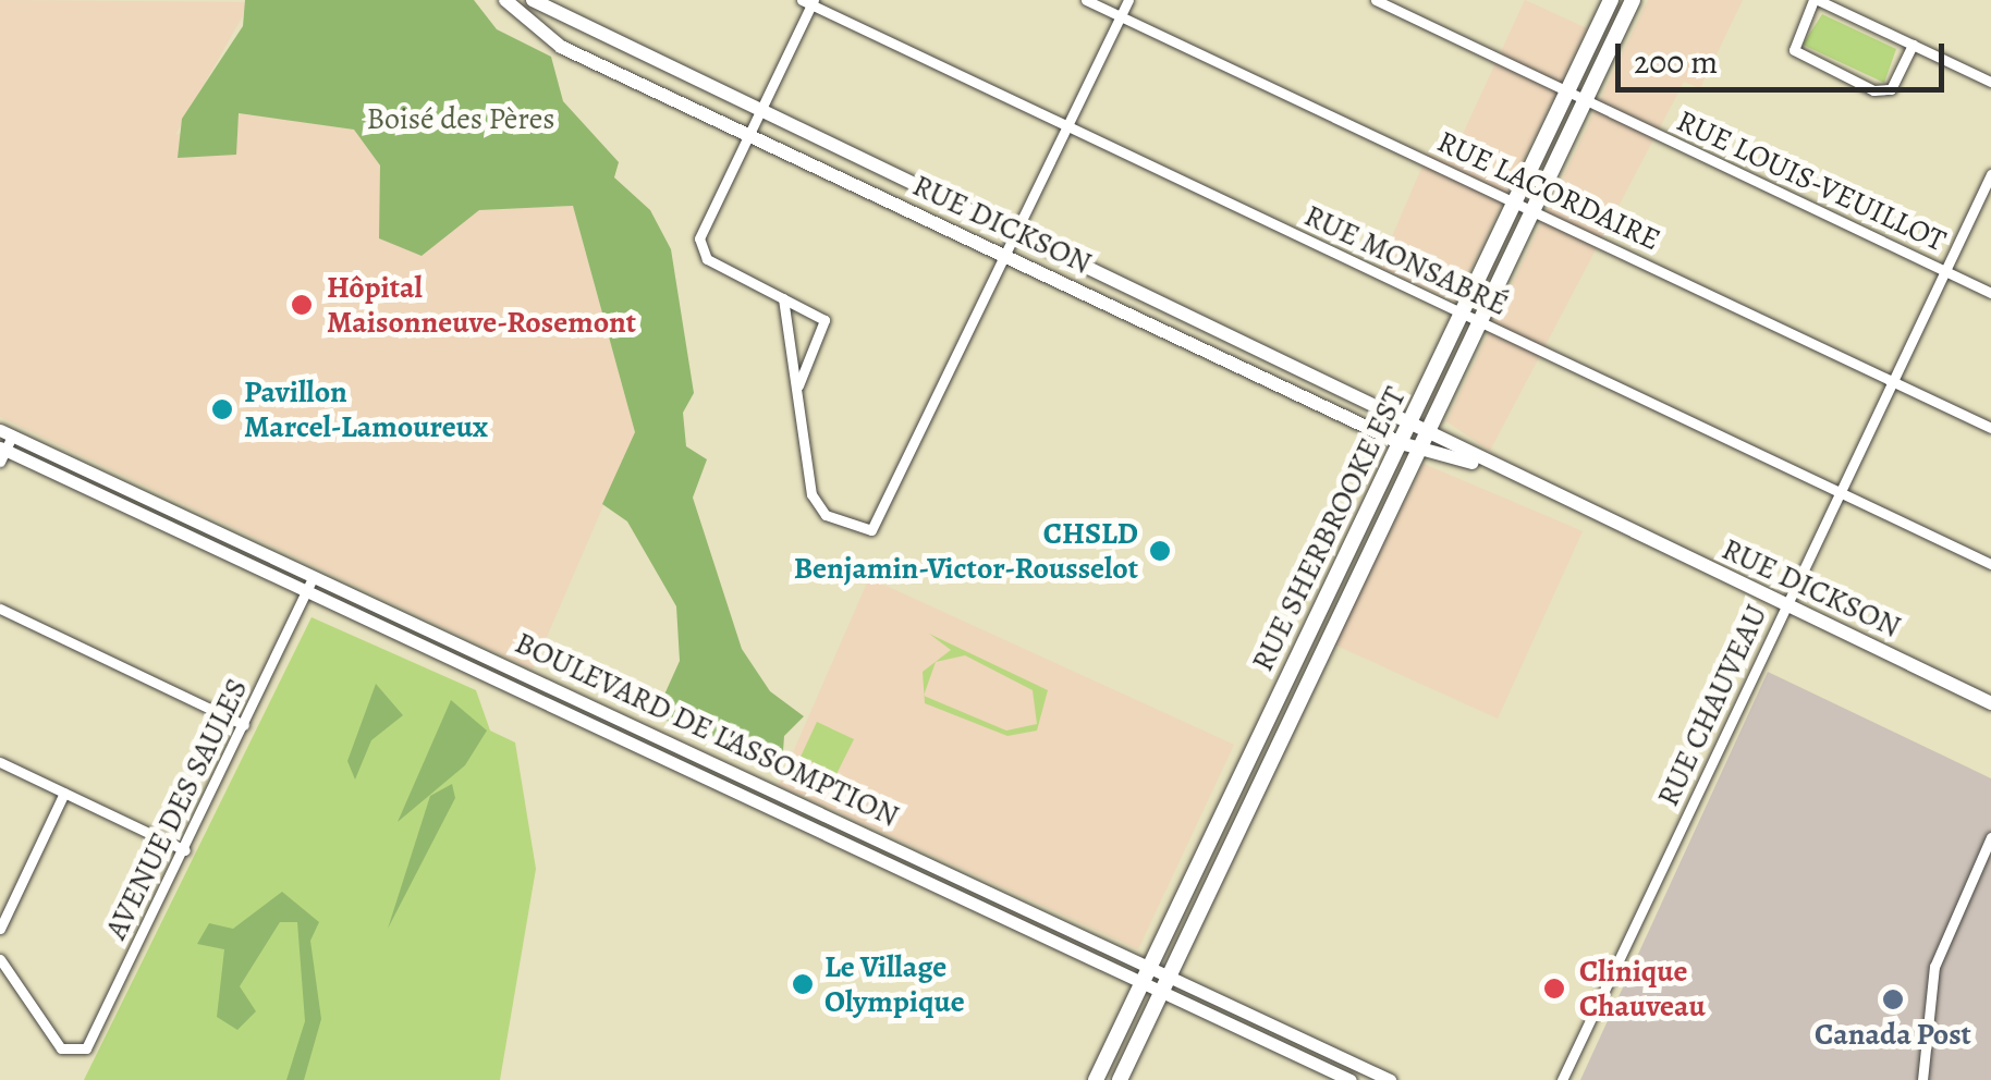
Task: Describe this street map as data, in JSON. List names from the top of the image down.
{
  "streets": {
    "main road": ["RUE DICKSON", "RUE SHERBROOKE EST"],
    "street": [
      "RUE LOUIS-VEUILLOT",
      "RUE LACORDAIRE",
      "RUE MONSABRÉ",
      "RUE CHAUVEAU",
      "BOULEVARD DE L'ASSOMPTION",
      "AVENUE DES SAULES"
    ]
  },
  "crossings": [
    ["RUE LOUIS-VEUILLOT", "RUE SHERBROOKE EST"],
    ["RUE LOUIS-VEUILLOT", "RUE CHAUVEAU"],
    ["RUE LACORDAIRE", "RUE SHERBROOKE EST"],
    ["RUE LACORDAIRE", "RUE CHAUVEAU"],
    ["RUE DICKSON", "RUE SHERBROOKE EST"],
    ["RUE DICKSON", "RUE CHAUVEAU"],
    ["RUE MONSABRÉ", "RUE SHERBROOKE EST"],
    ["RUE MONSABRÉ", "RUE CHAUVEAU"],
    ["RUE SHERBROOKE EST", "BOULEVARD DE L'ASSOMPTION"],
    ["BOULEVARD DE L'ASSOMPTION", "AVENUE DES SAULES"]
  ],
  "parks": ["Boisé des Pères"],
  "places": [
    "Hôpital Maisonneuve-Rosemont",
    "Pavillon Marcel-Lamoureux",
    "CHSLD Benjamin-Victor-Rousselot",
    "Le Village Olympique",
    "Clinique Chauveau",
    "Canada Post"
  ],
  "scale_bar": "200 m"
}
